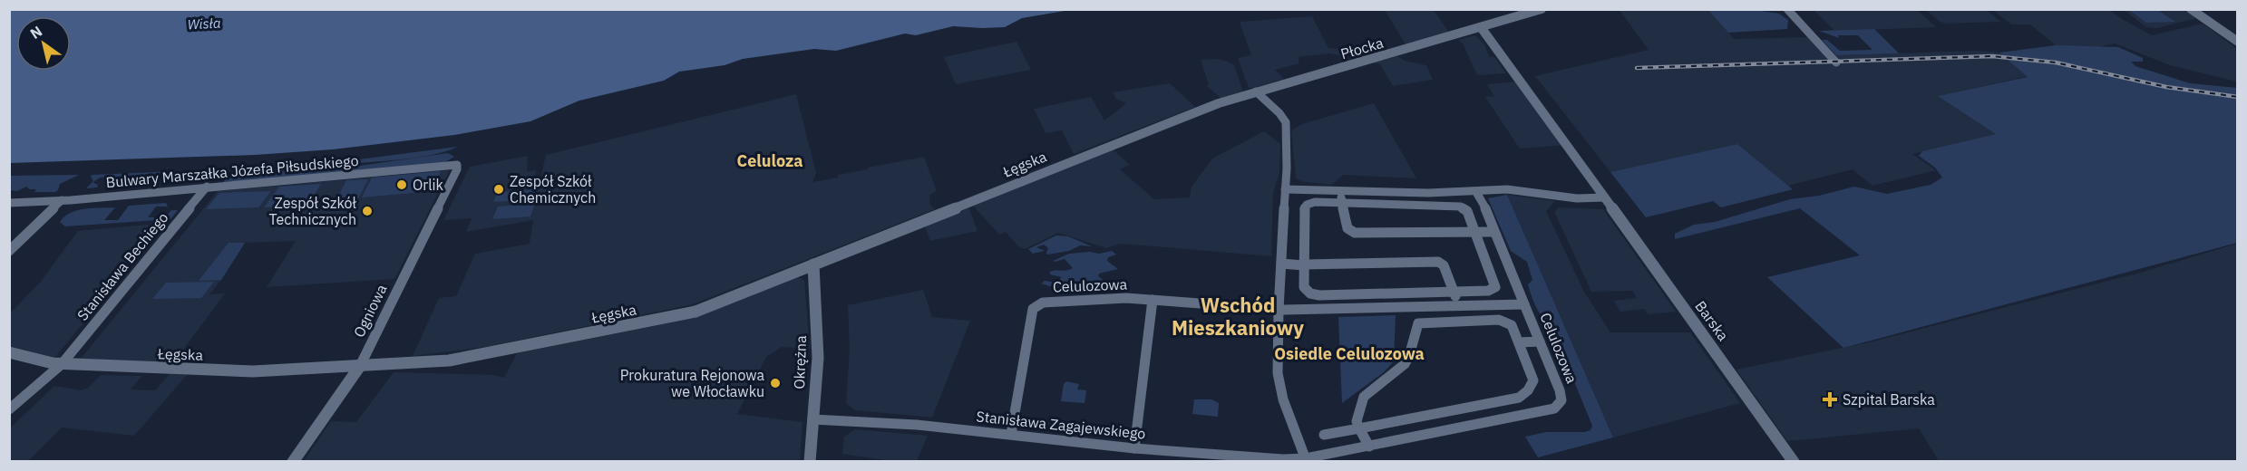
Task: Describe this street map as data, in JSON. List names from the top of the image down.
{
  "streets": {
    "street": [
      "Płocka",
      "Łęgska",
      "Bulwary Marszałka Józefa Piłsudskiego",
      "Stanisława Bechiego",
      "Celulozowa",
      "Ogniowa",
      "Barska",
      "Okrężna",
      "Stanisława Zagajewskiego"
    ]
  },
  "crossings": [
    ["Płocka", "Łęgska"],
    ["Płocka", "Barska"],
    ["Łęgska", "Stanisława Bechiego"],
    ["Łęgska", "Ogniowa"],
    ["Łęgska", "Okrężna"],
    ["Bulwary Marszałka Józefa Piłsudskiego", "Stanisława Bechiego"],
    ["Bulwary Marszałka Józefa Piłsudskiego", "Ogniowa"],
    ["Celulozowa", "Stanisława Zagajewskiego"],
    ["Okrężna", "Stanisława Zagajewskiego"]
  ],
  "districts": ["Celuloza", "Wschód Mieszkaniowy", "Osiedle Celulozowa"],
  "water": ["Wisła"],
  "places": {
    "other": [
      "Orlik",
      "Zespół Szkół Chemicznych",
      "Zespół Szkół Technicznych",
      "Prokuratura Rejonowa we Włocławku"
    ],
    "health": ["Szpital Barska"]
  },
  "north": "top left"
}
